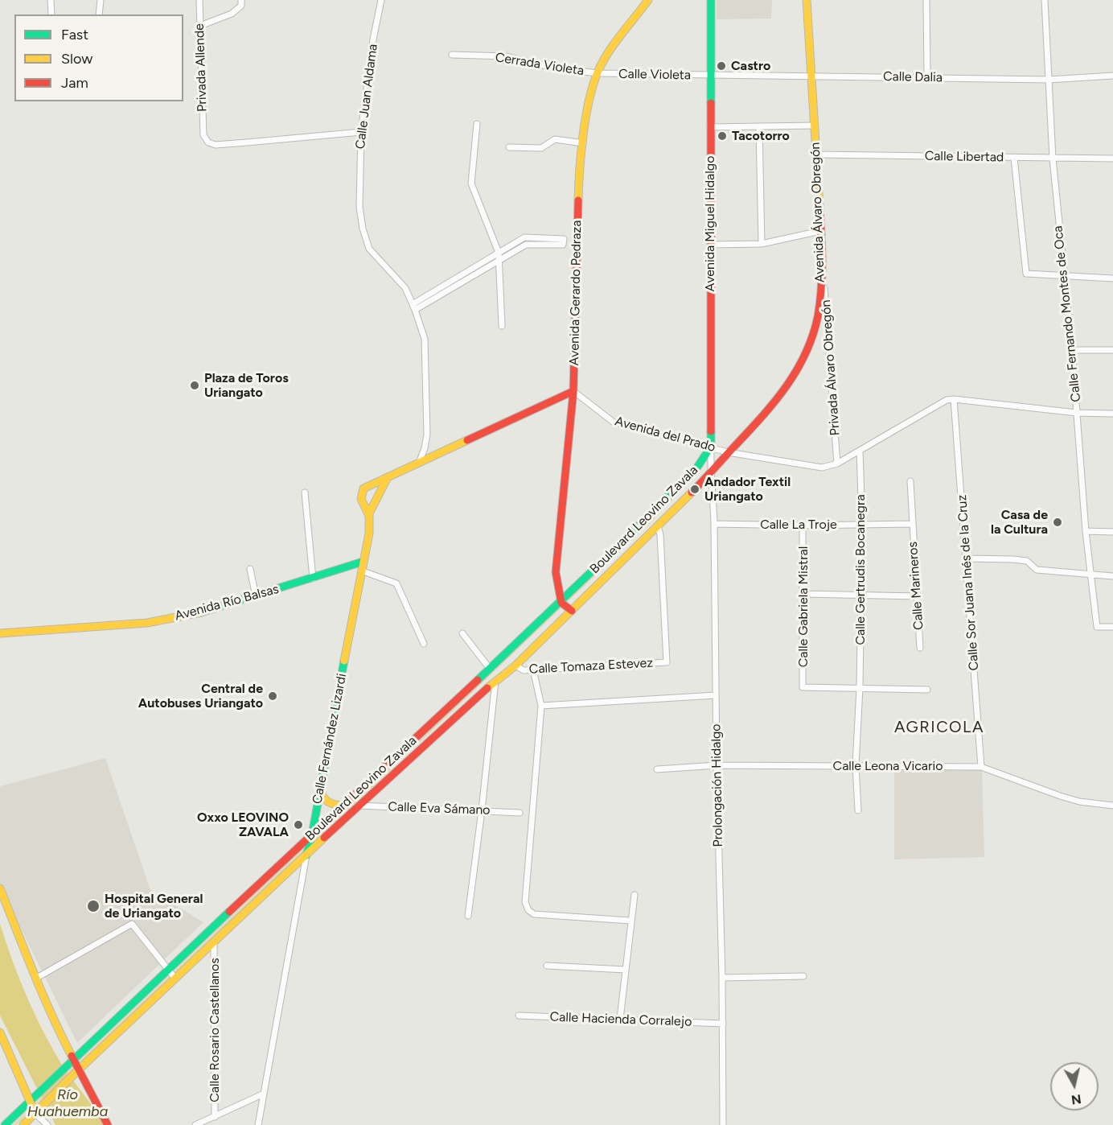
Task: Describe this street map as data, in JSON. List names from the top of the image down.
{
  "streets": {
    "main road": [
      "Avenida Álvaro Obregón",
      "Avenida Miguel Hidalgo",
      "Avenida Gerardo Pedraza",
      "Boulevard Leovino Zavala",
      "Avenida Río Balsas",
      "Calle Fernández Lizardi"
    ],
    "street": [
      "Cerrada Violeta",
      "Privada Allende",
      "Calle Violeta",
      "Calle Dalia",
      "Calle Juan Aldama",
      "Calle Libertad",
      "Calle Fernando Montes de Oca",
      "Privada Álvaro Obregón",
      "Avenida del Prado",
      "Calle La Troje",
      "Calle Gertrudis Bocanegra",
      "Calle Sor Juana Inés de la Cruz",
      "Calle Marineros",
      "Calle Gabriela Mistral",
      "Calle Tomaza Estevez",
      "Calle Leona Vicario",
      "Prolongación Hidalgo",
      "Calle Eva Sámano",
      "Calle Hacienda Corralejo",
      "Calle Rosario Castellanos"
    ]
  },
  "crossings": [
    ["Cerrada Violeta", "Calle Violeta"],
    ["Cerrada Violeta", "Avenida Gerardo Pedraza"],
    ["Privada Allende", "Calle Juan Aldama"],
    ["Calle Violeta", "Calle Dalia"],
    ["Calle Violeta", "Avenida Miguel Hidalgo"],
    ["Calle Violeta", "Avenida Gerardo Pedraza"],
    ["Calle Dalia", "Avenida Álvaro Obregón"],
    ["Calle Dalia", "Avenida Miguel Hidalgo"],
    ["Calle Dalia", "Calle Fernando Montes de Oca"],
    ["Calle Libertad", "Avenida Álvaro Obregón"],
    ["Calle Libertad", "Calle Fernando Montes de Oca"],
    ["Avenida Álvaro Obregón", "Privada Álvaro Obregón"],
    ["Avenida Álvaro Obregón", "Avenida del Prado"],
    ["Avenida Álvaro Obregón", "Boulevard Leovino Zavala"],
    ["Avenida Miguel Hidalgo", "Avenida del Prado"],
    ["Avenida Miguel Hidalgo", "Boulevard Leovino Zavala"],
    ["Avenida Miguel Hidalgo", "Prolongación Hidalgo"],
    ["Avenida Gerardo Pedraza", "Avenida del Prado"],
    ["Avenida Gerardo Pedraza", "Boulevard Leovino Zavala"],
    ["Privada Álvaro Obregón", "Avenida del Prado"],
    ["Avenida del Prado", "Boulevard Leovino Zavala"],
    ["Avenida del Prado", "Calle Gertrudis Bocanegra"],
    ["Avenida del Prado", "Calle Sor Juana Inés de la Cruz"],
    ["Avenida del Prado", "Prolongación Hidalgo"],
    ["Boulevard Leovino Zavala", "Calle Tomaza Estevez"],
    ["Boulevard Leovino Zavala", "Calle Fernández Lizardi"],
    ["Boulevard Leovino Zavala", "Prolongación Hidalgo"],
    ["Boulevard Leovino Zavala", "Calle Eva Sámano"],
    ["Boulevard Leovino Zavala", "Calle Rosario Castellanos"],
    ["Calle La Troje", "Calle Gertrudis Bocanegra"],
    ["Calle La Troje", "Calle Marineros"],
    ["Calle La Troje", "Calle Gabriela Mistral"],
    ["Calle La Troje", "Prolongación Hidalgo"],
    ["Calle Gertrudis Bocanegra", "Calle Gabriela Mistral"],
    ["Calle Gertrudis Bocanegra", "Calle Leona Vicario"],
    ["Calle Sor Juana Inés de la Cruz", "Calle Leona Vicario"],
    ["Avenida Río Balsas", "Calle Fernández Lizardi"],
    ["Calle Leona Vicario", "Prolongación Hidalgo"],
    ["Prolongación Hidalgo", "Calle Hacienda Corralejo"]
  ],
  "districts": ["AGRICOLA"],
  "water": ["Río Huahuemba"],
  "places": [
    "Castro",
    "Tacotorro",
    "Plaza de Toros Uriangato",
    "Andador Textil Uriangato",
    "Casa de la Cultura",
    "Central de Autobuses Uriangato",
    "Oxxo LEOVINO ZAVALA",
    "Hospital General de Uriangato"
  ],
  "legend": ["Fast", "Slow", "Jam"],
  "north": "bottom"
}
